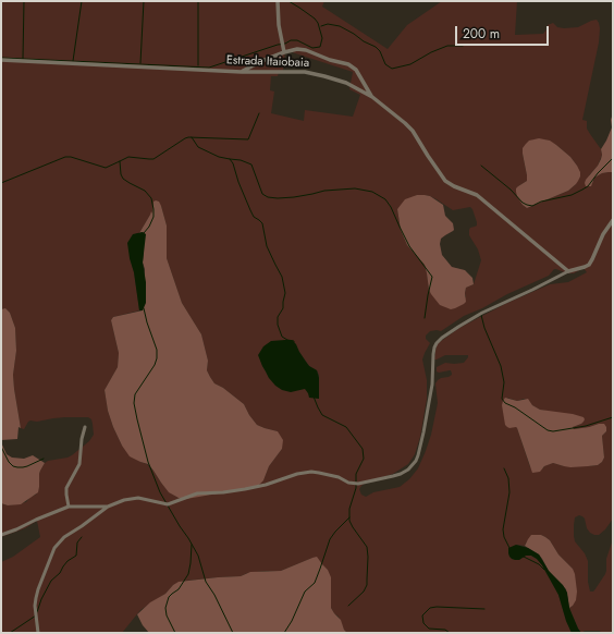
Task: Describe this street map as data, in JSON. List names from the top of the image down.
{
  "streets": {
    "street": ["Estrada Itaiobaia"]
  },
  "scale_bar": "200 m"
}
